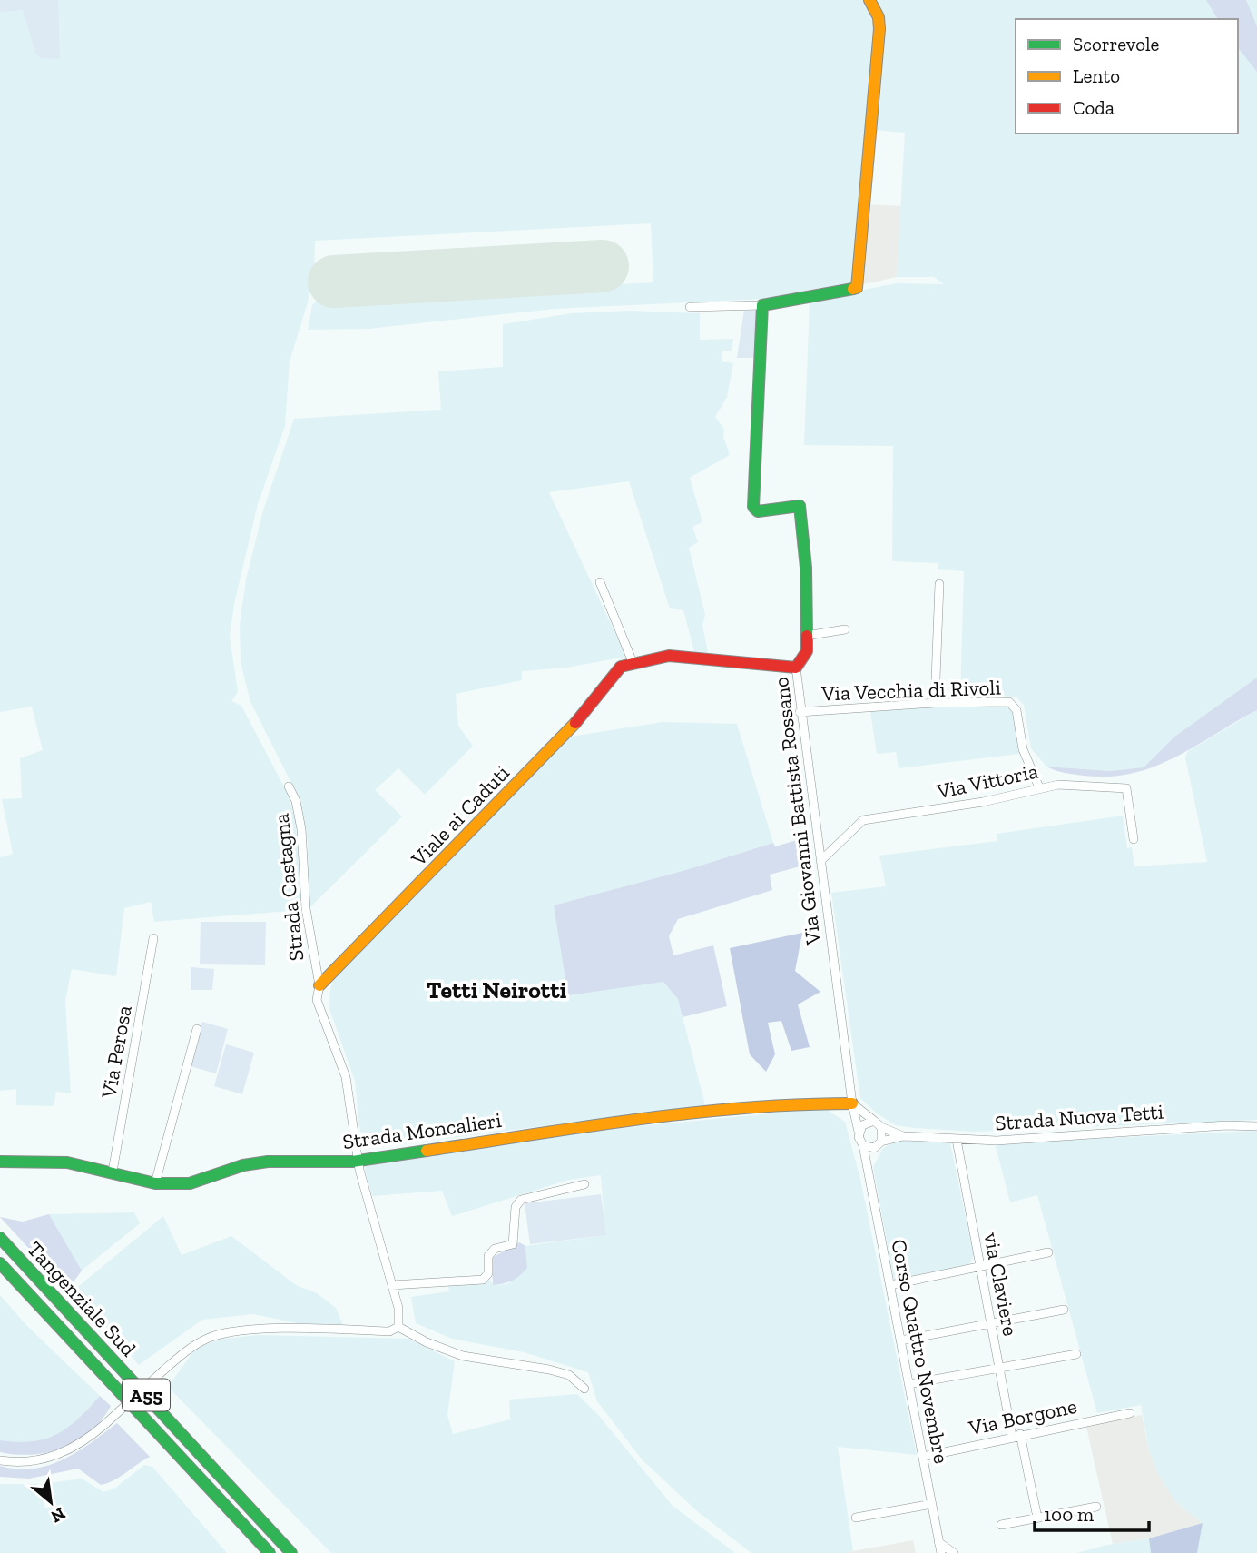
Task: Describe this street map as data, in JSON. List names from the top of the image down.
{
  "streets": {
    "main road": [
      "Via Giovanni Battista Rossano",
      "Viale ai Caduti",
      "Strada Moncalieri",
      "Tangenziale Sud",
      "A55"
    ],
    "street": [
      "Via Vecchia di Rivoli",
      "Via Vittoria",
      "Strada Castagna",
      "Via Perosa",
      "Strada Nuova Tetti",
      "via Claviere",
      "Corso Quattro Novembre",
      "Via Borgone"
    ]
  },
  "crossings": [
    ["Via Vecchia di Rivoli", "Via Vittoria"],
    ["Via Vecchia di Rivoli", "Via Giovanni Battista Rossano"],
    ["Via Vittoria", "Via Giovanni Battista Rossano"],
    ["Via Giovanni Battista Rossano", "Strada Nuova Tetti"],
    ["Via Giovanni Battista Rossano", "Strada Moncalieri"],
    ["Via Giovanni Battista Rossano", "Corso Quattro Novembre"],
    ["Viale ai Caduti", "Strada Castagna"],
    ["Strada Castagna", "Strada Moncalieri"],
    ["Via Perosa", "Strada Moncalieri"],
    ["Strada Nuova Tetti", "via Claviere"],
    ["Strada Nuova Tetti", "Corso Quattro Novembre"],
    ["via Claviere", "Via Borgone"],
    ["Corso Quattro Novembre", "Via Borgone"]
  ],
  "districts": ["Tetti Neirotti"],
  "legend": ["Scorrevole", "Lento", "Coda"],
  "scale_bar": "100 m",
  "north": "bottom right"
}
